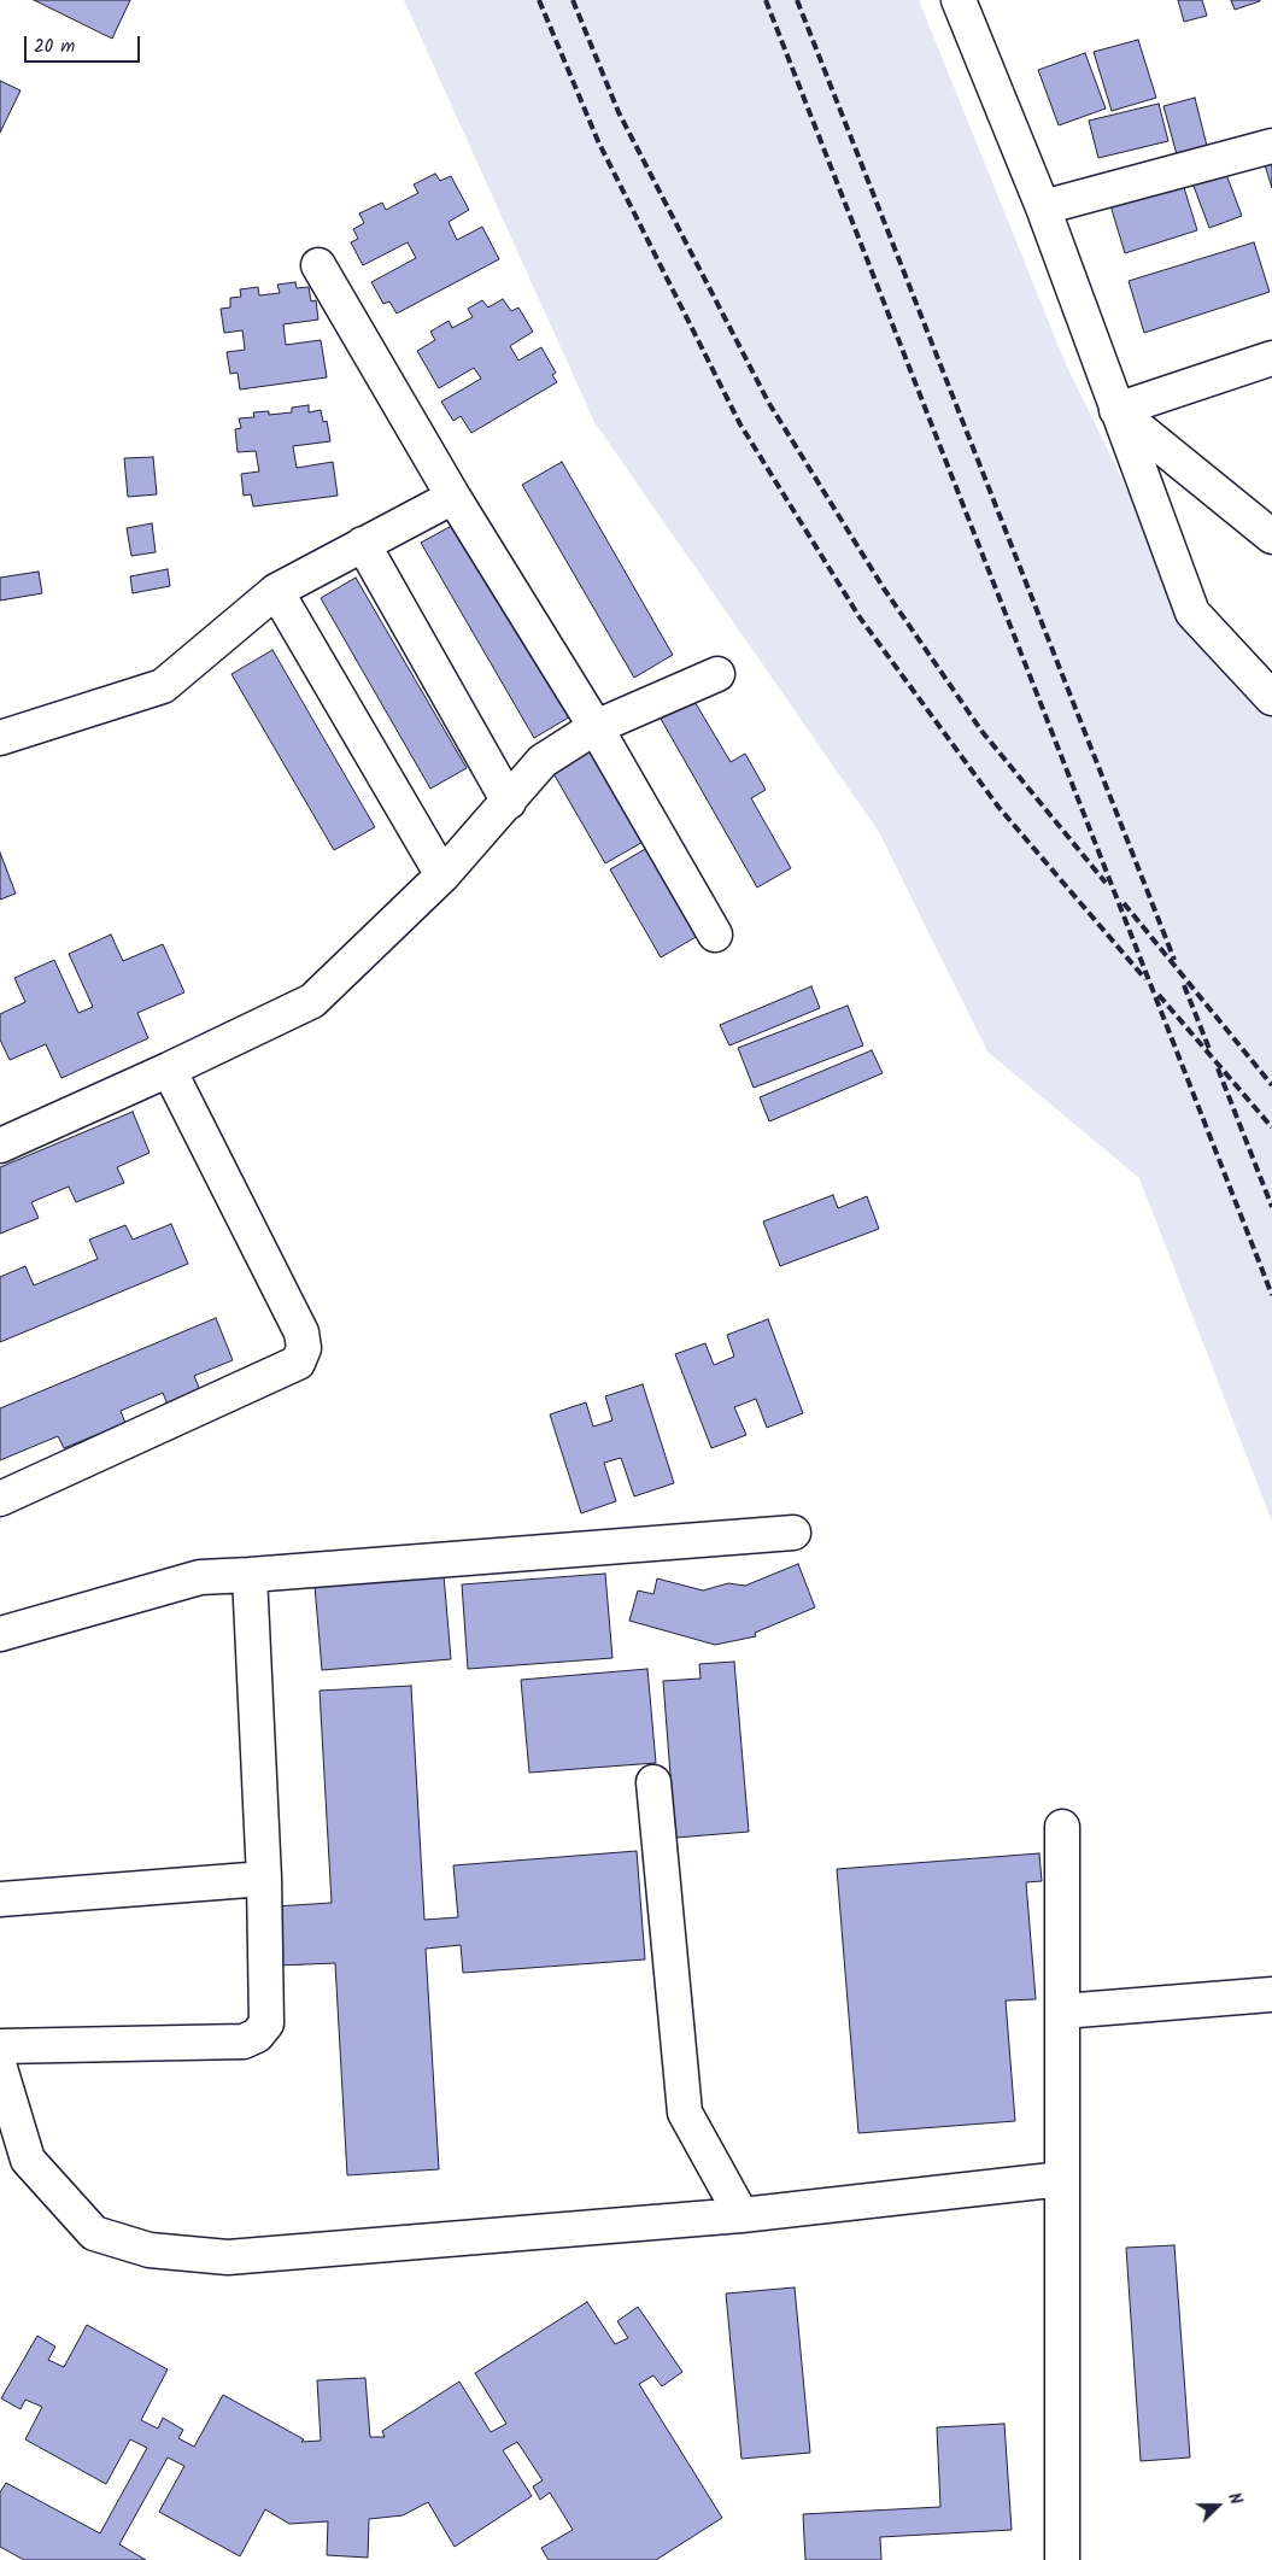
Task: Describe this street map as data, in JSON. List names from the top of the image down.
{
  "scale_bar": "20 m",
  "north": "right"
}
